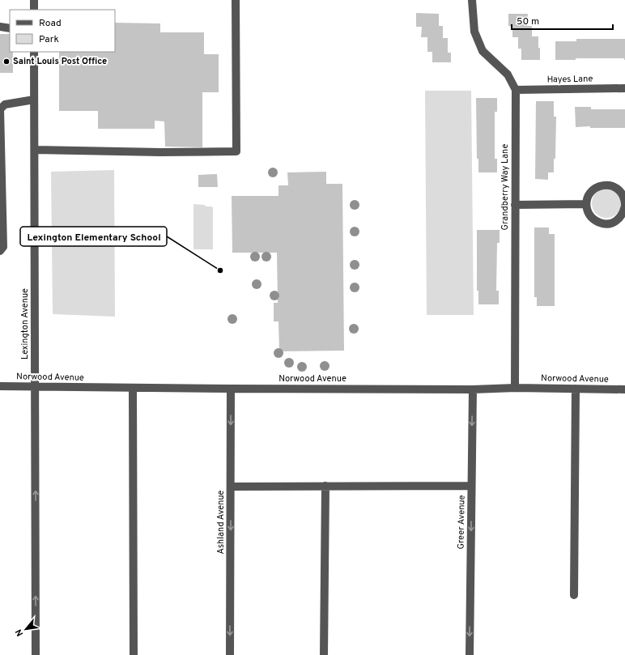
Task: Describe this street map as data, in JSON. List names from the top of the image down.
{
  "streets": {
    "street": [
      "Hayes Lane",
      "Grandberry Way Lane",
      "Lexington Avenue",
      "Norwood Avenue",
      "Ashland Avenue",
      "Greer Avenue"
    ]
  },
  "crossings": [
    ["Hayes Lane", "Grandberry Way Lane"],
    ["Grandberry Way Lane", "Norwood Avenue"],
    ["Lexington Avenue", "Norwood Avenue"],
    ["Norwood Avenue", "Ashland Avenue"],
    ["Norwood Avenue", "Greer Avenue"]
  ],
  "one_way": ["Lexington Avenue", "Ashland Avenue", "Greer Avenue"],
  "places": ["Saint Louis Post Office", "Lexington Elementary School"],
  "legend": ["Road", "Park"],
  "scale_bar": "50 m",
  "north": "bottom left"
}
